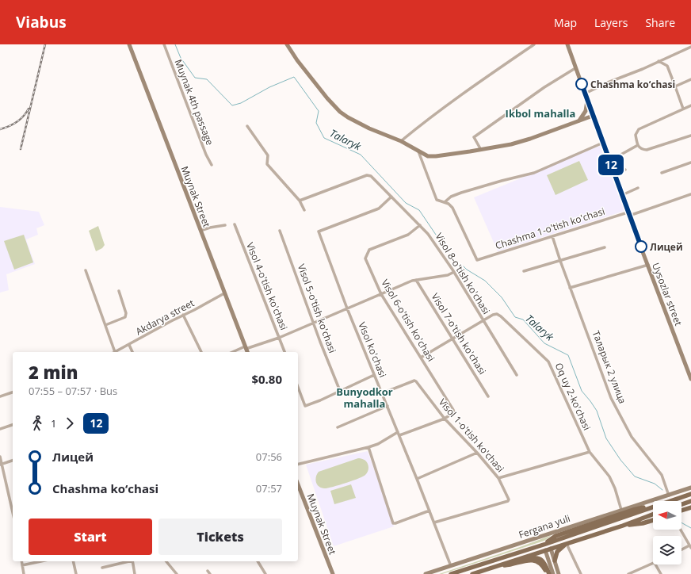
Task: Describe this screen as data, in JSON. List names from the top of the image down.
{
  "streets": {
    "main road": ["Fergana yuli"],
    "street": [
      "Muynak 4th passage",
      "Muynak Street",
      "Chashma 1-o'tish ko'chasi",
      "Visol 8-o'tish ko'chasi",
      "Visol 4-o'tish ko'chasi",
      "Uysozlar street",
      "Visol 5-o'tish ko'chasi",
      "Akdarya street",
      "Visol 6-o'tish ko'chasi",
      "Visol 7-o'tish ko'chasi",
      "Visol ko'chasi",
      "Таларык 2 улица",
      "Oq uy 2-ko'chasi",
      "Visol 1-o'tish ko'chasi"
    ]
  },
  "crossings": [
    ["Muynak Street", "Akdarya street"],
    ["Chashma 1-o'tish ko'chasi", "Uysozlar street"],
    ["Chashma 1-o'tish ko'chasi", "Таларык 2 улица"],
    ["Visol 8-o'tish ko'chasi", "Visol 6-o'tish ko'chasi"],
    ["Visol 8-o'tish ko'chasi", "Visol ko'chasi"],
    ["Visol 8-o'tish ko'chasi", "Oq uy 2-ko'chasi"],
    ["Visol 6-o'tish ko'chasi", "Oq uy 2-ko'chasi"],
    ["Visol 6-o'tish ko'chasi", "Visol 1-o'tish ko'chasi"],
    ["Visol 7-o'tish ko'chasi", "Oq uy 2-ko'chasi"],
    ["Visol ko'chasi", "Visol 1-o'tish ko'chasi"],
    ["Visol ko'chasi", "Fergana yuli"],
    ["Таларык 2 улица", "Fergana yuli"],
    ["Oq uy 2-ko'chasi", "Fergana yuli"]
  ],
  "districts": ["Ikbol mahalla", "Bunyodkor mahalla"],
  "water": ["Talaryk"],
  "places": ["Chashma ko‘chasi", "Лицей"],
  "lines": ["bus line 12"],
  "north": "left",
  "page": {
    "header": "Viabus",
    "nav": ["Map", "Layers", "Share"],
    "on_map": "12",
    "heading": ["2 min", "07:55 – 07:57 · Bus", "$0.80"],
    "legs": ["1", "12"],
    "list": [
      {
        "name": "Лицей",
        "value": "07:56"
      },
      {
        "name": "Chashma ko‘chasi",
        "value": "07:57"
      }
    ],
    "buttons": ["Start", "Tickets"]
  }
}
